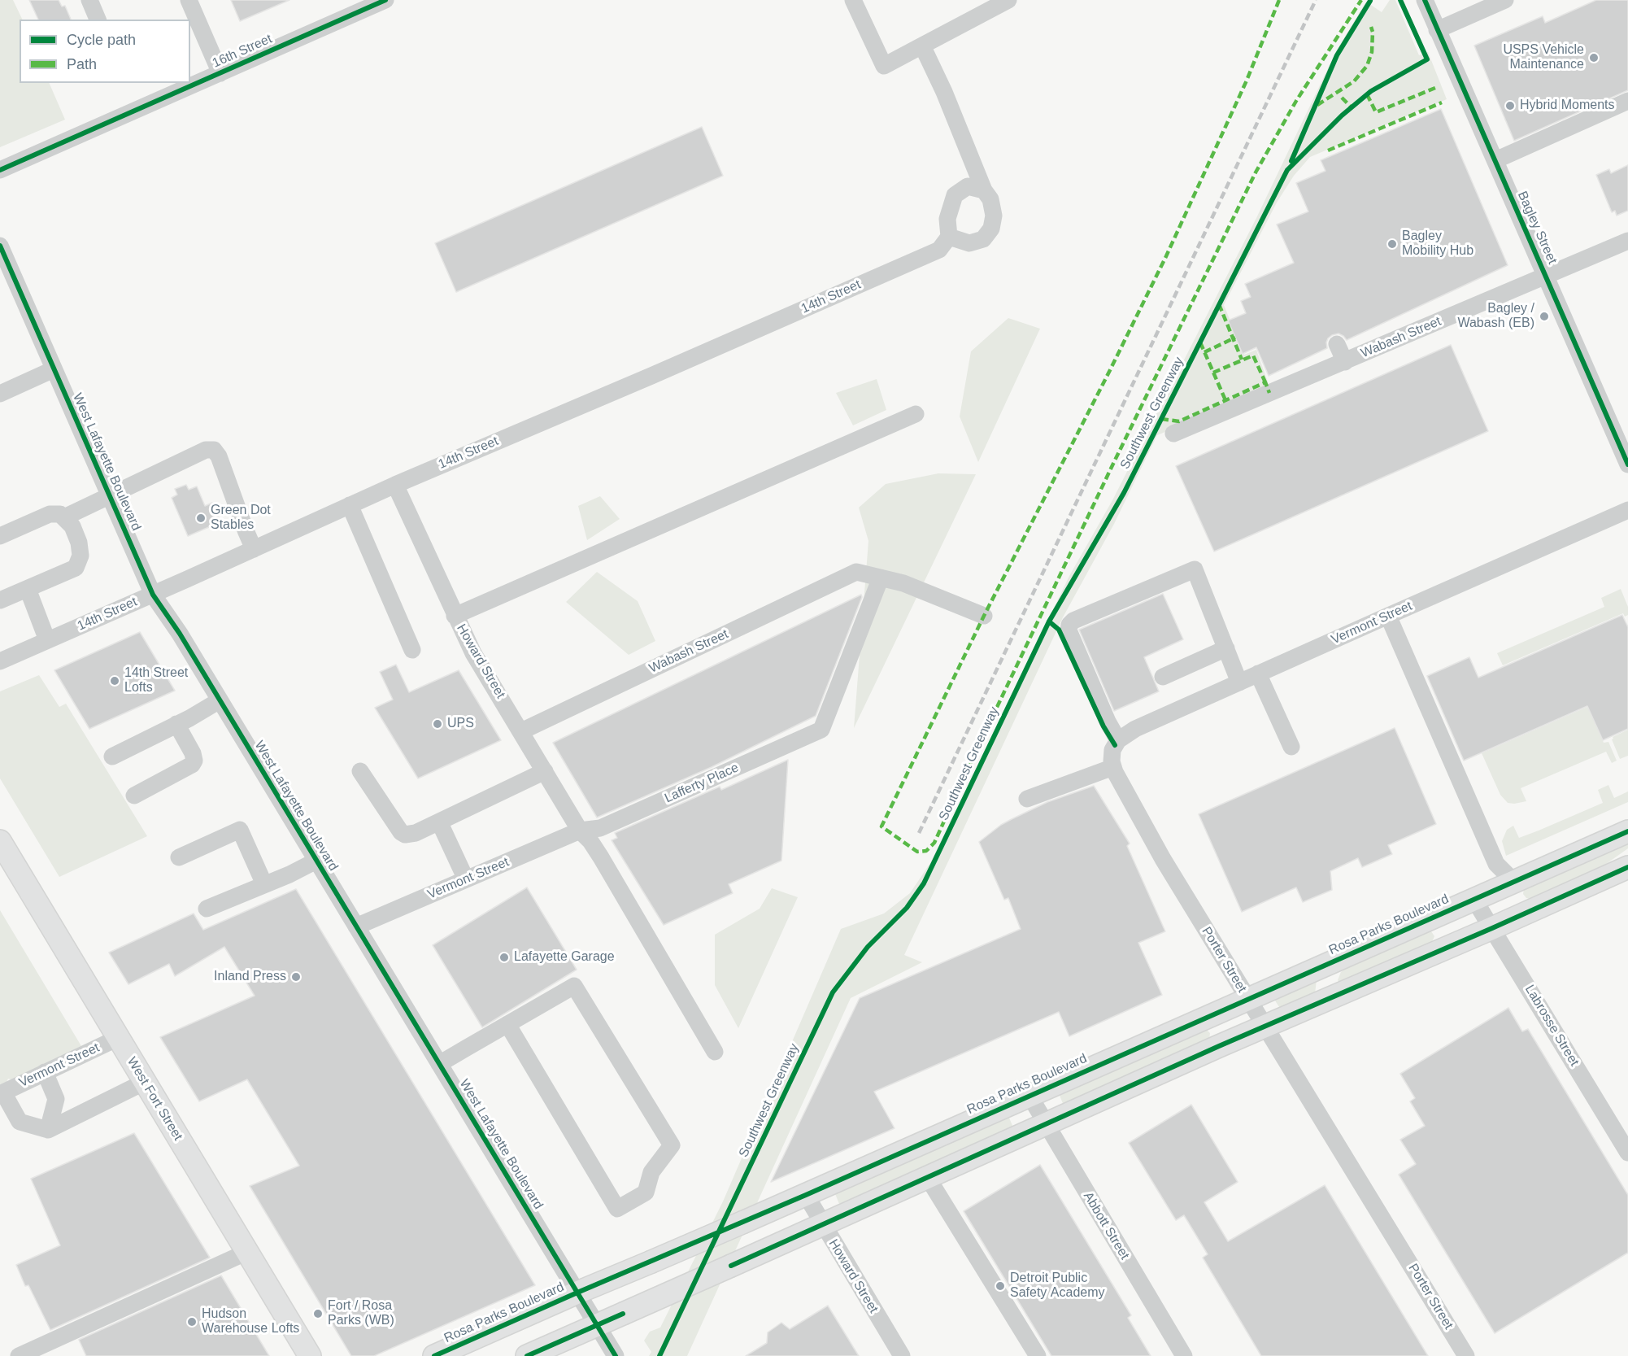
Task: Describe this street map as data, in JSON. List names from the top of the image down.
{
  "streets": {
    "main road": ["Rosa Parks Boulevard", "West Fort Street"],
    "street": [
      "16th Street",
      "Bagley Street",
      "14th Street",
      "Wabash Street",
      "West Lafayette Boulevard",
      "Vermont Street",
      "Howard Street",
      "Lafferty Place",
      "Porter Street",
      "Labrosse Street",
      "Abbott Street"
    ],
    "cycle path": ["Southwest Greenway"]
  },
  "crossings": [
    ["Bagley Street", "Wabash Street"],
    ["14th Street", "West Lafayette Boulevard"],
    ["14th Street", "Howard Street"],
    ["Wabash Street", "Howard Street"],
    ["Wabash Street", "Lafferty Place"],
    ["West Lafayette Boulevard", "Vermont Street"],
    ["West Lafayette Boulevard", "Rosa Parks Boulevard"],
    ["Vermont Street", "Howard Street"],
    ["Vermont Street", "Lafferty Place"],
    ["Vermont Street", "West Fort Street"],
    ["Howard Street", "Lafferty Place"],
    ["Howard Street", "Rosa Parks Boulevard"],
    ["Rosa Parks Boulevard", "Porter Street"],
    ["Rosa Parks Boulevard", "Labrosse Street"],
    ["Rosa Parks Boulevard", "Abbott Street"]
  ],
  "places": [
    "USPS Vehicle Maintenance",
    "Hybrid Moments",
    "Bagley Mobility Hub",
    "Bagley / Wabash (EB)",
    "Green Dot Stables",
    "14th Street Lofts",
    "UPS",
    "Lafayette Garage",
    "Inland Press",
    "Detroit Public Safety Academy",
    "Fort / Rosa Parks (WB)",
    "Hudson Warehouse Lofts"
  ],
  "legend": ["Cycle path", "Path"]
}
